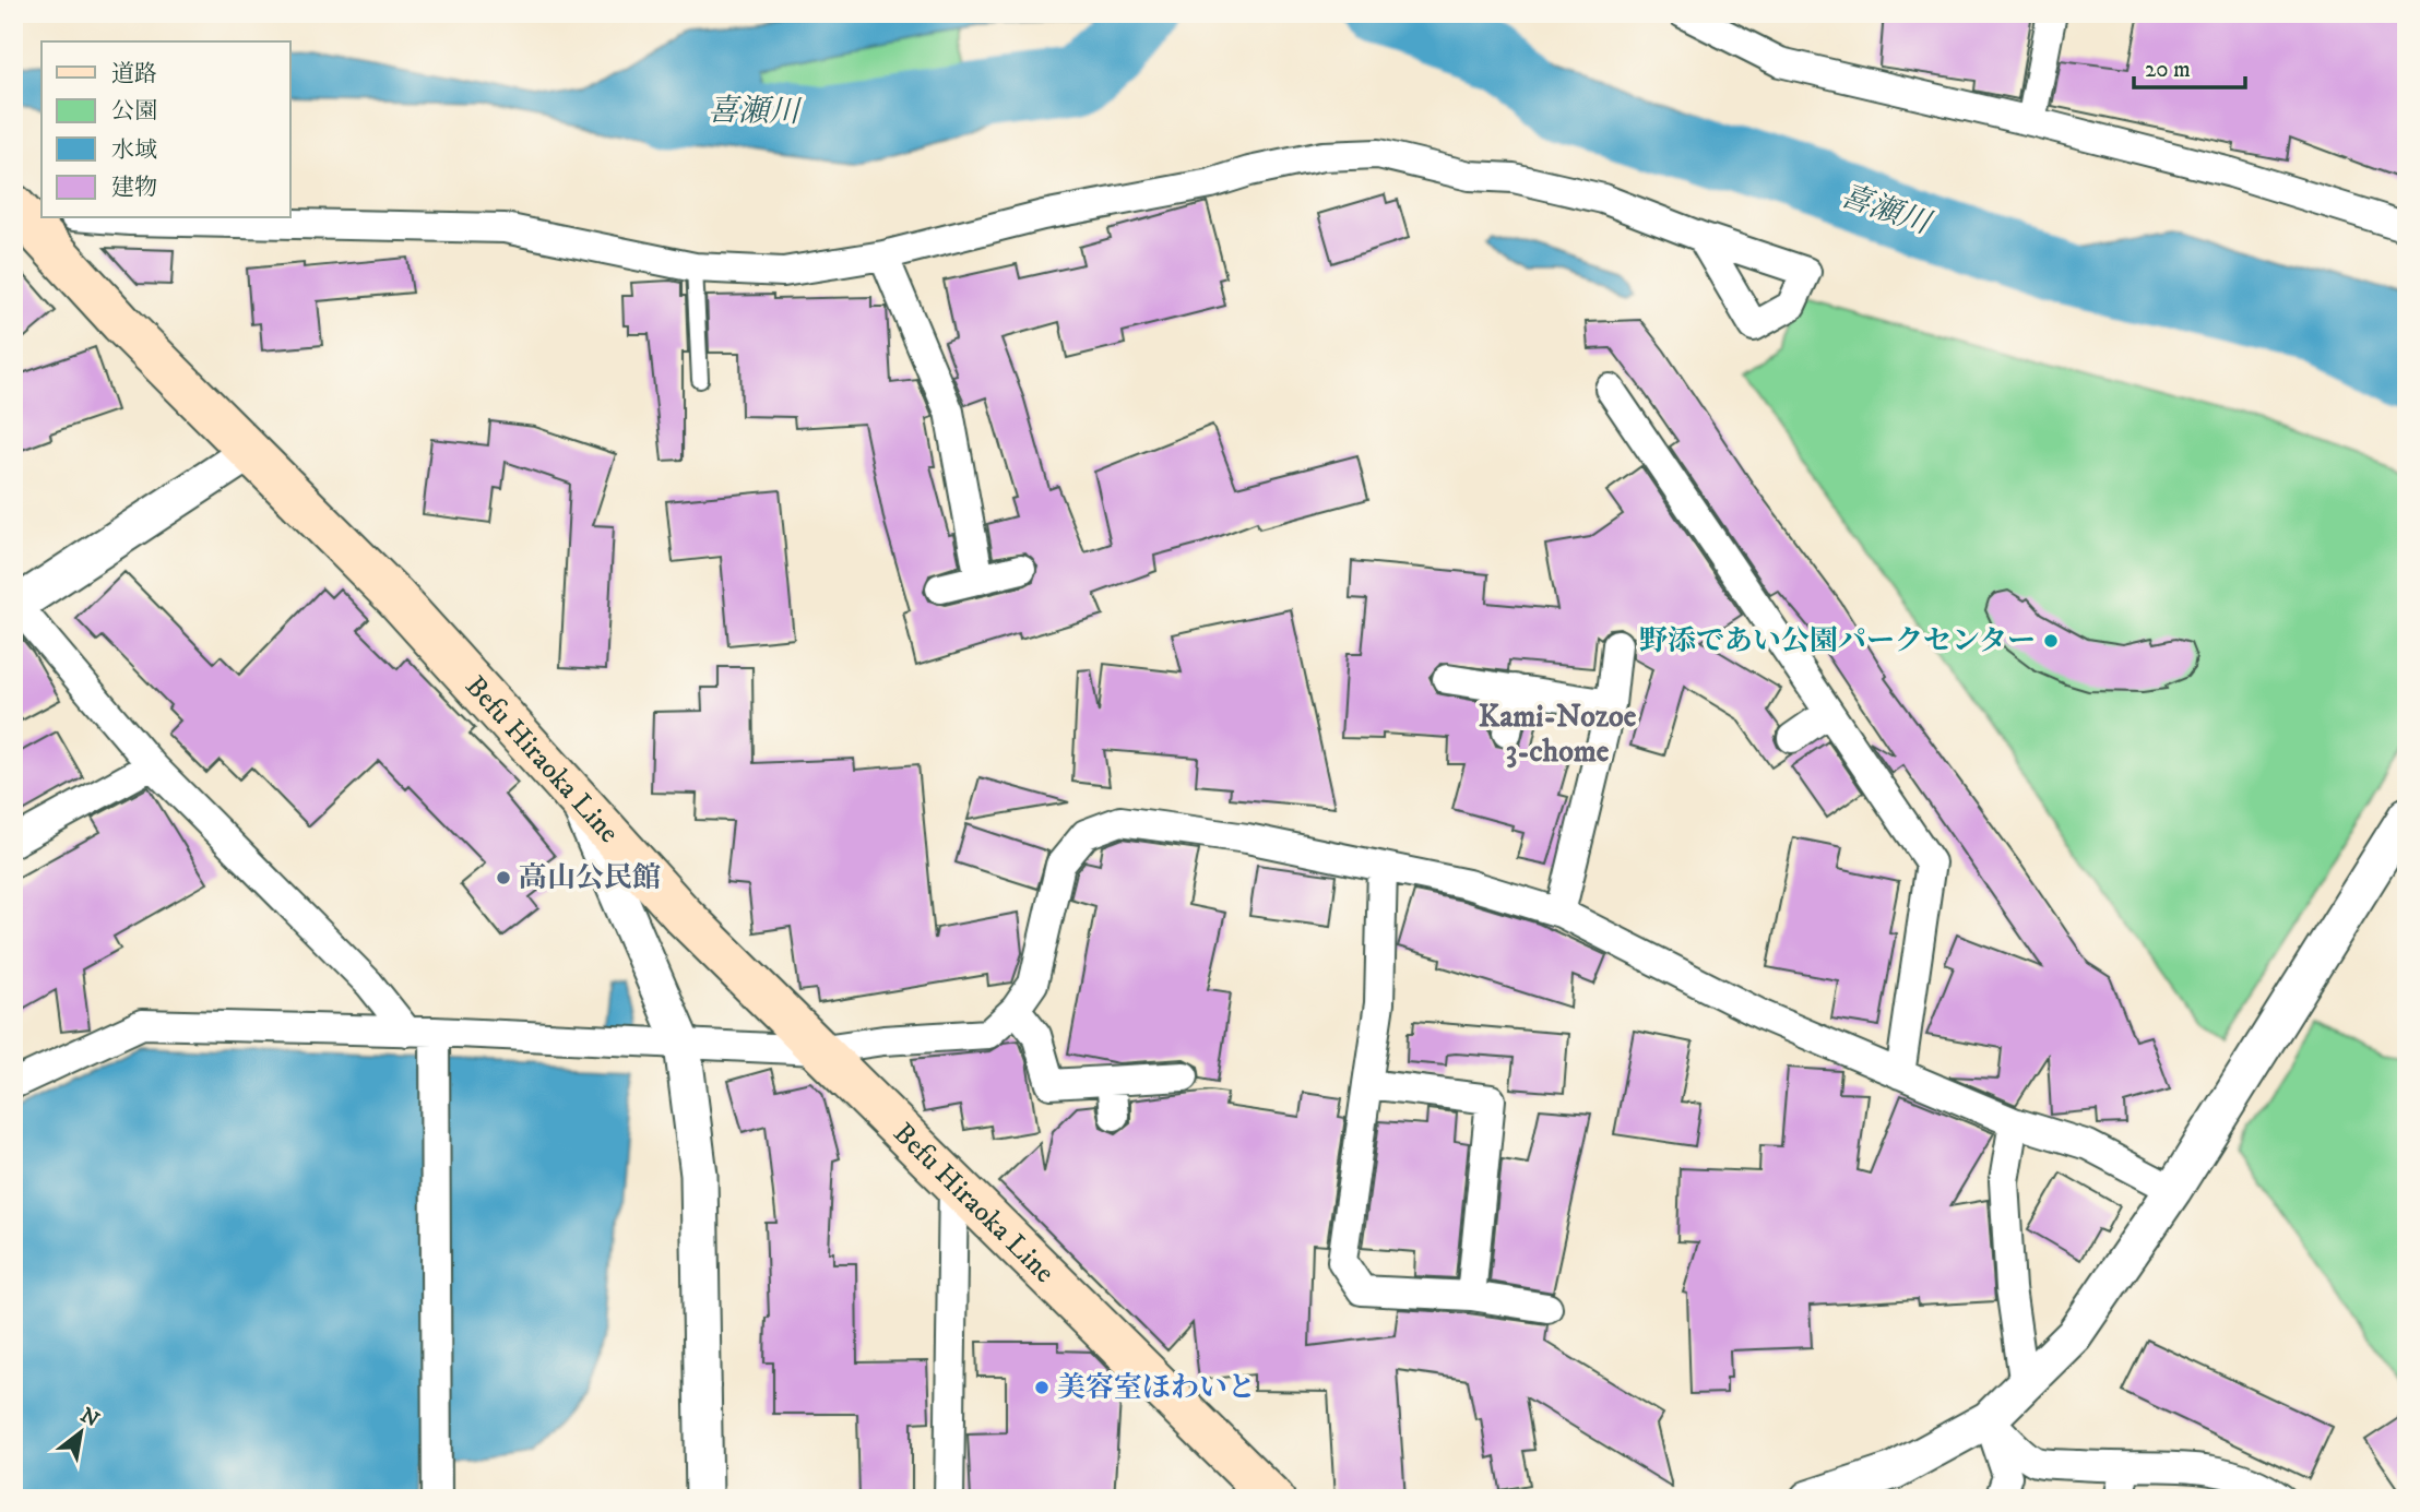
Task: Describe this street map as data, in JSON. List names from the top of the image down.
{
  "streets": {
    "main road": ["Befu Hiraoka Line"]
  },
  "districts": ["Kami-Nozoe 3-chome"],
  "water": ["喜瀬川"],
  "places": ["野添であい公園パークセンター", "高山公民館", "美容室ほわいと"],
  "legend": [
    "道路",
    "公園",
    "水域",
    "建物"
  ],
  "scale_bar": "20 m",
  "north": "top right"
}
